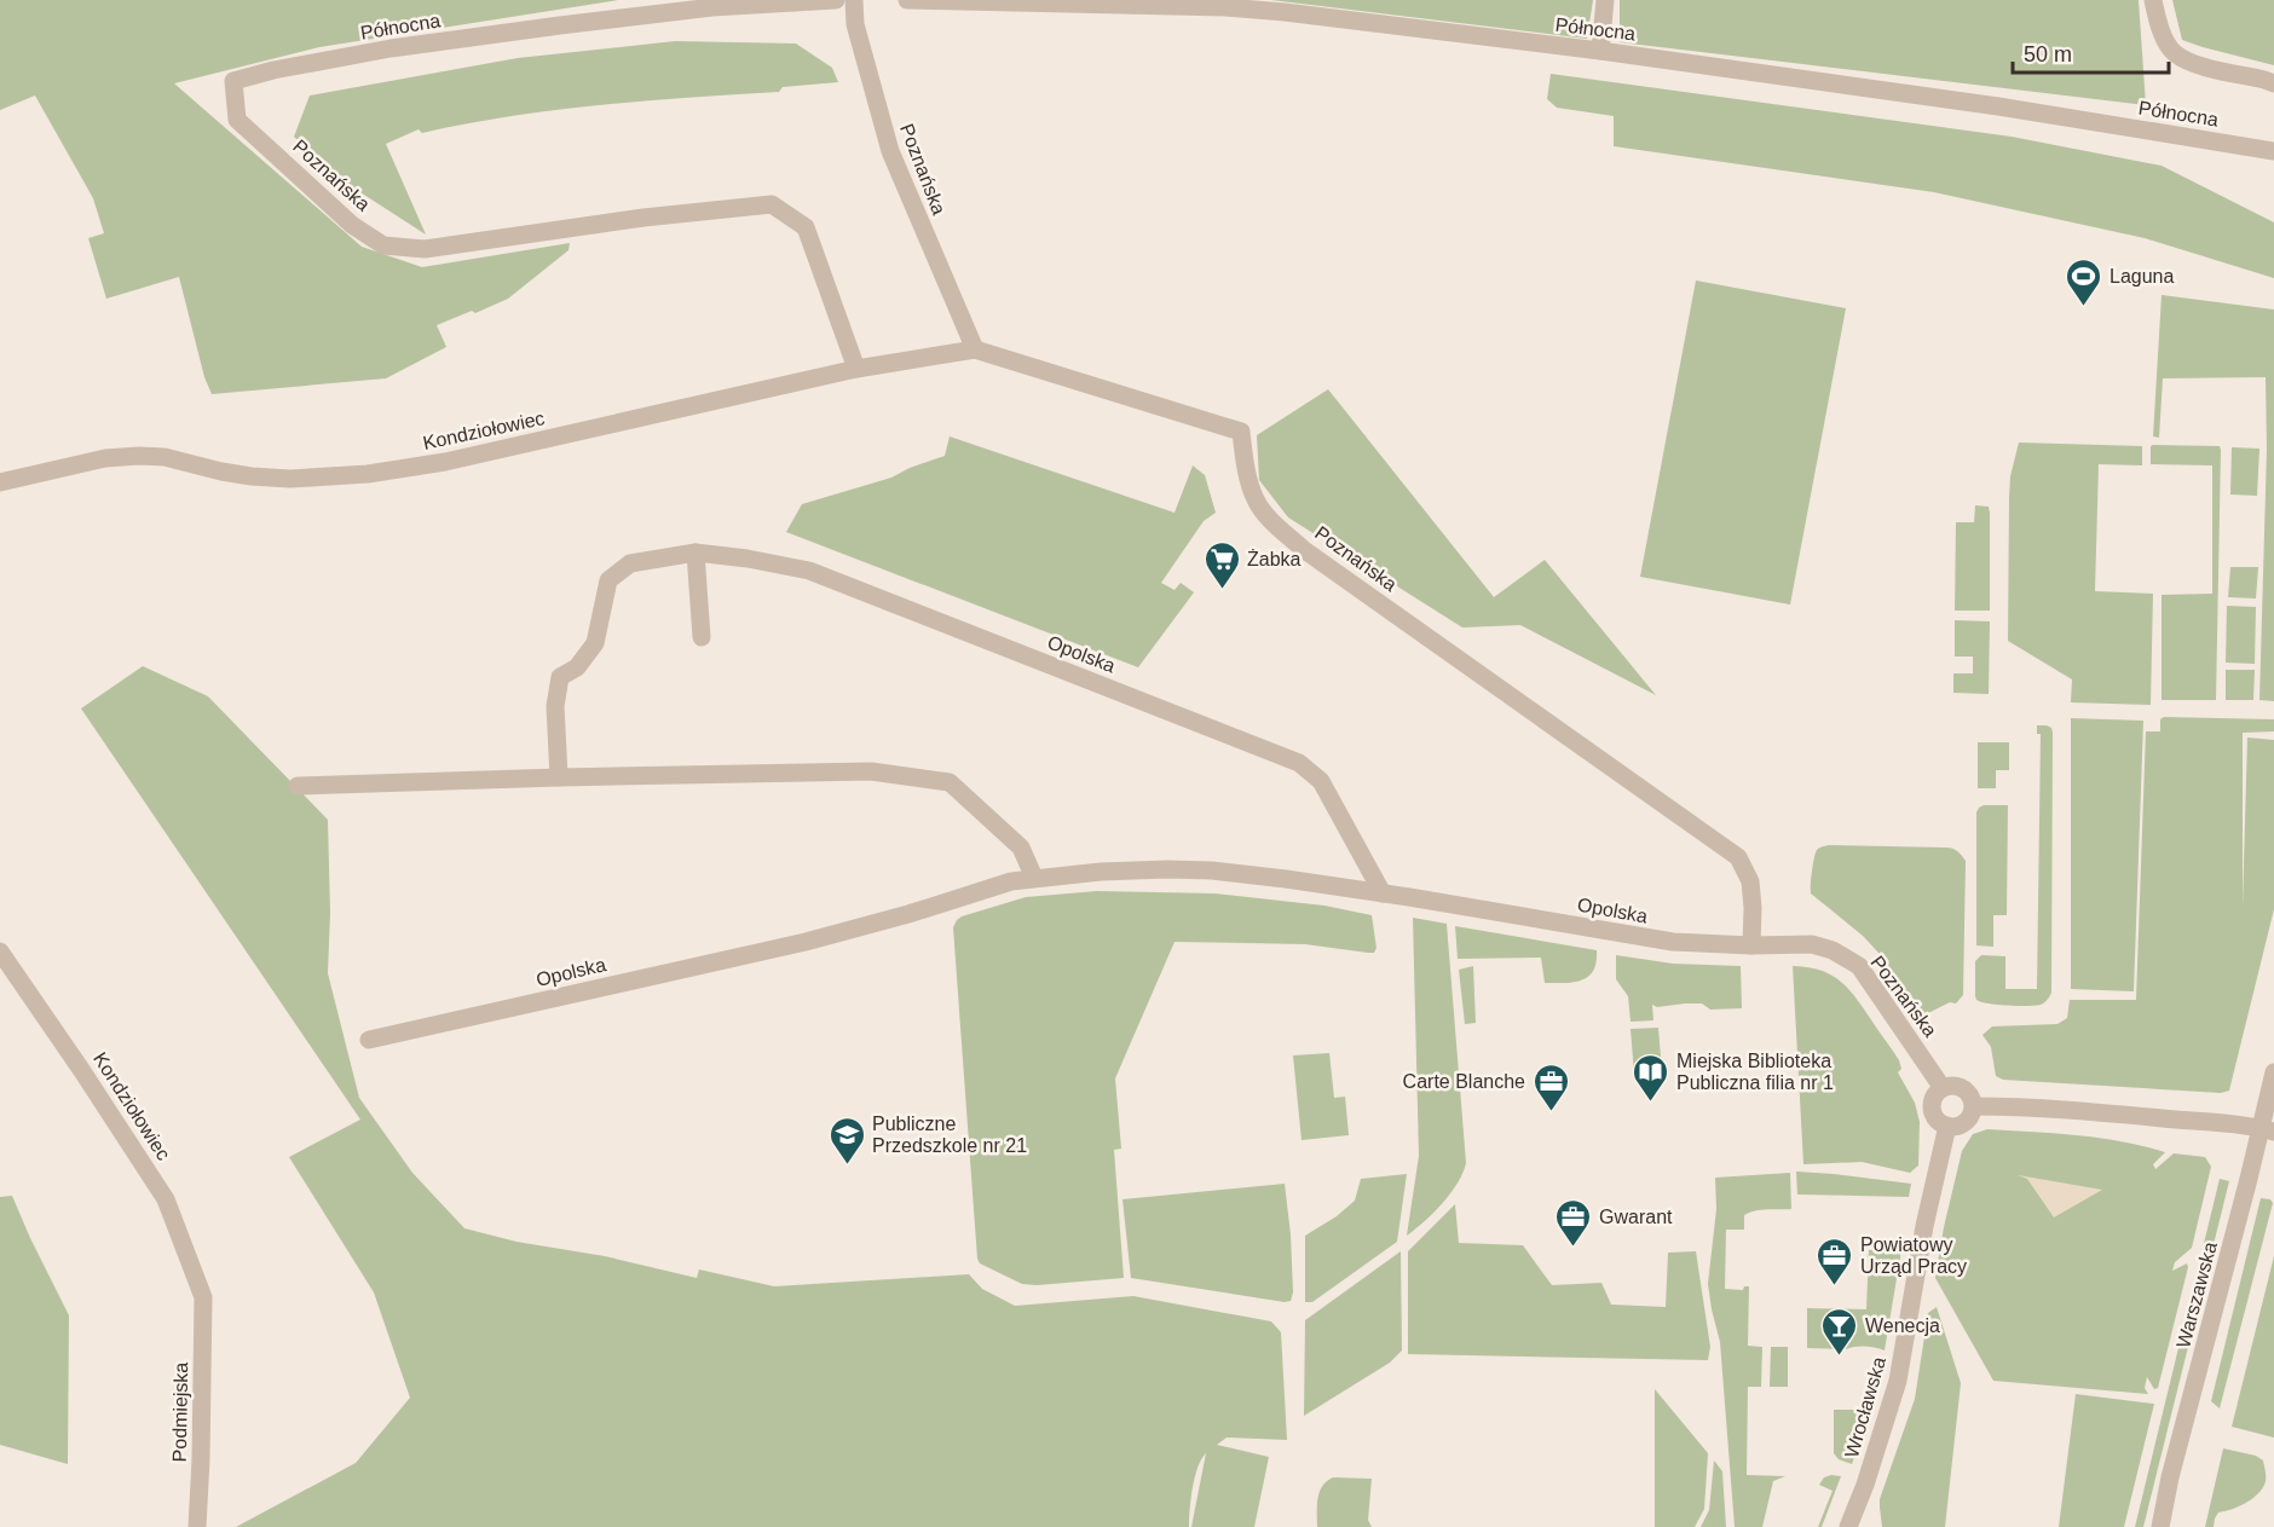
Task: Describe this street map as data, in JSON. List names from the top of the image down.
{
  "streets": {
    "street": [
      "Północna",
      "Poznańska",
      "Kondziołowiec",
      "Opolska",
      "Warszawska",
      "Wrocławska",
      "Podmiejska"
    ]
  },
  "crossings": [
    ["Północna", "Poznańska"],
    ["Poznańska", "Kondziołowiec"],
    ["Poznańska", "Opolska"],
    ["Poznańska", "Wrocławska"],
    ["Kondziołowiec", "Podmiejska"]
  ],
  "places": {
    "sports": ["Laguna"],
    "supermarket": ["Żabka"],
    "library": ["Miejska Biblioteka Publiczna filia nr 1"],
    "office": ["Carte Blanche", "Gwarant", "Powiatowy Urząd Pracy"],
    "school or university": ["Publiczne Przedszkole nr 21"],
    "bar": ["Wenecja"]
  },
  "scale_bar": "50 m"
}
